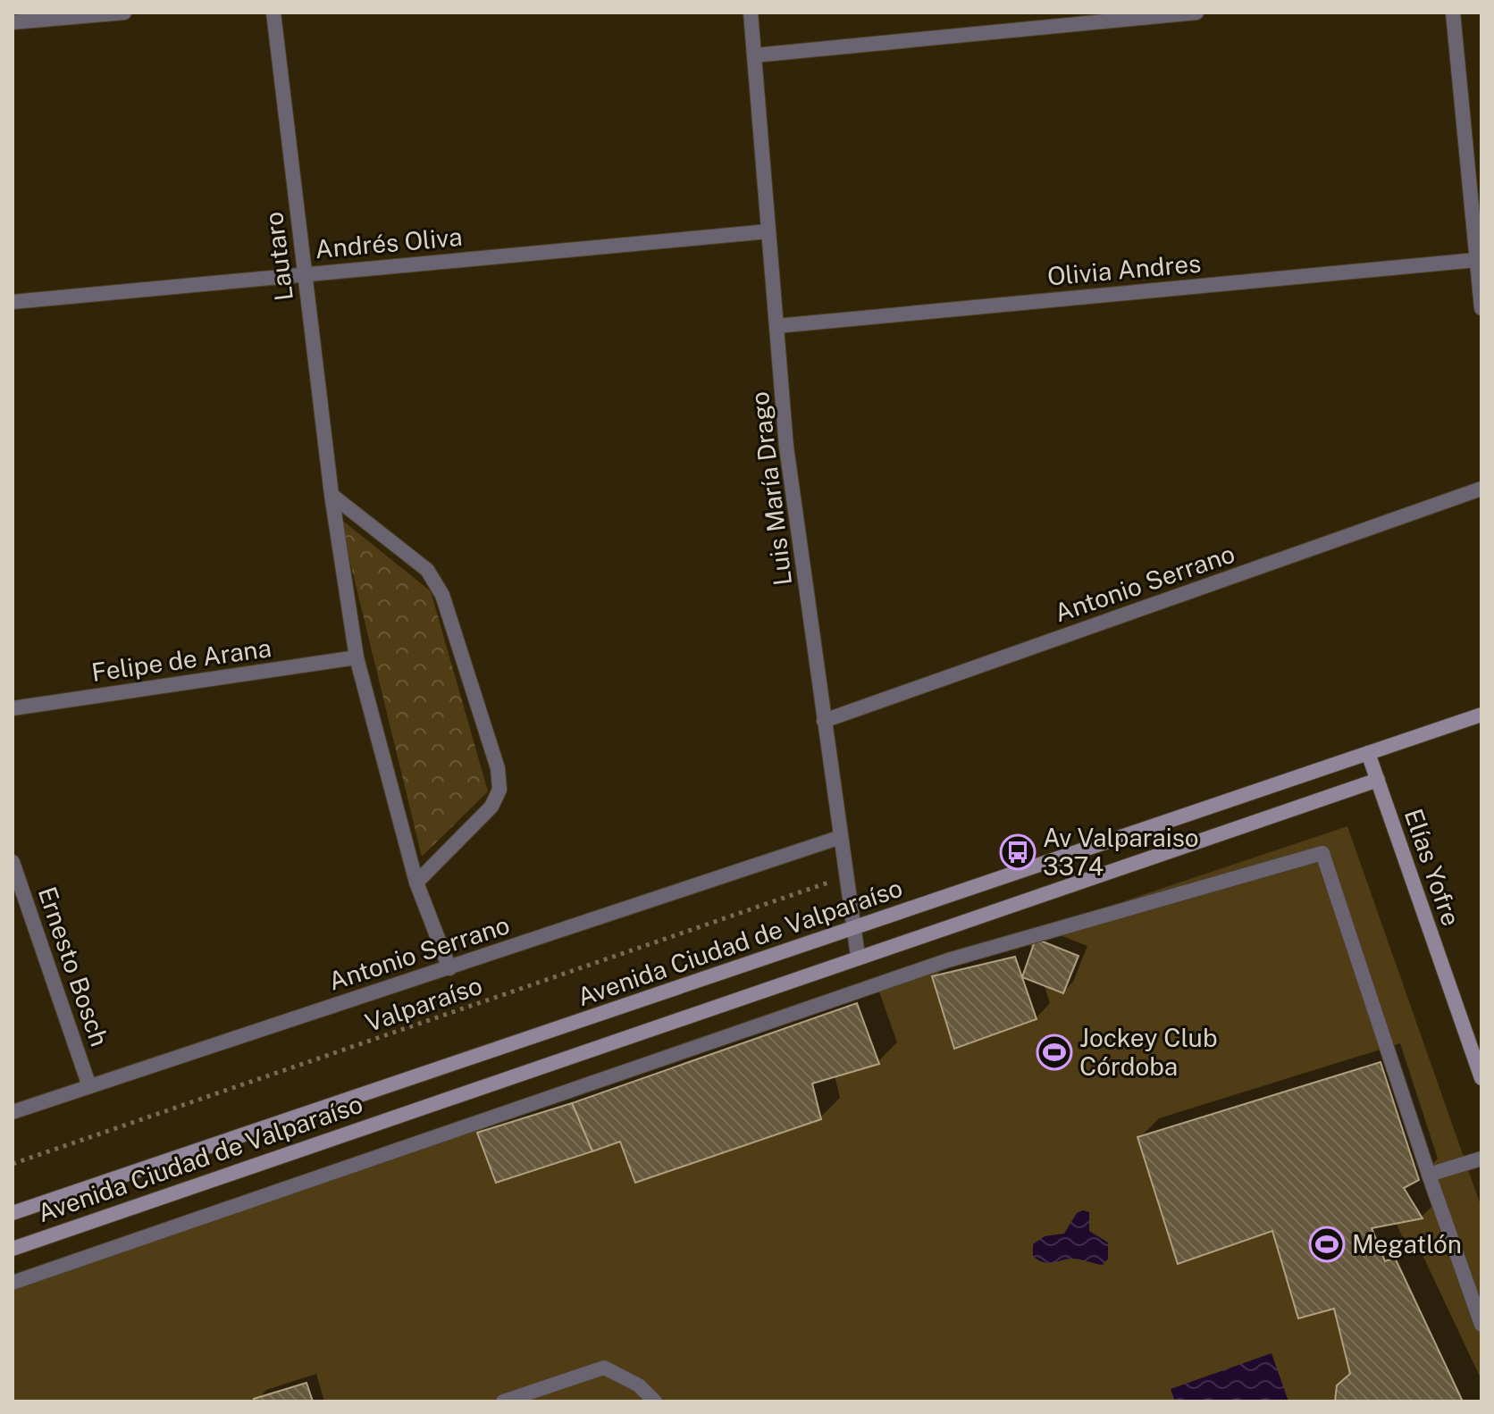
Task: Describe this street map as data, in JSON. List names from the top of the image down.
{
  "streets": {
    "main road": ["Elías Yofre", "Avenida Ciudad de Valparaíso"],
    "street": [
      "Andrés Oliva",
      "Lautaro",
      "Olivia Andres",
      "Luis María Drago",
      "Antonio Serrano",
      "Felipe de Arana",
      "Ernesto Bosch"
    ],
    "path": ["Valparaíso"]
  },
  "crossings": [
    ["Andrés Oliva", "Lautaro"],
    ["Andrés Oliva", "Luis María Drago"],
    ["Lautaro", "Antonio Serrano"],
    ["Lautaro", "Felipe de Arana"],
    ["Olivia Andres", "Luis María Drago"],
    ["Luis María Drago", "Antonio Serrano"],
    ["Luis María Drago", "Avenida Ciudad de Valparaíso"],
    ["Luis María Drago", "Valparaíso"],
    ["Antonio Serrano", "Ernesto Bosch"],
    ["Elías Yofre", "Avenida Ciudad de Valparaíso"]
  ],
  "places": {
    "bus stop": ["Av Valparaiso 3374"],
    "sports": ["Jockey Club Córdoba", "Megatlón"]
  }
}
